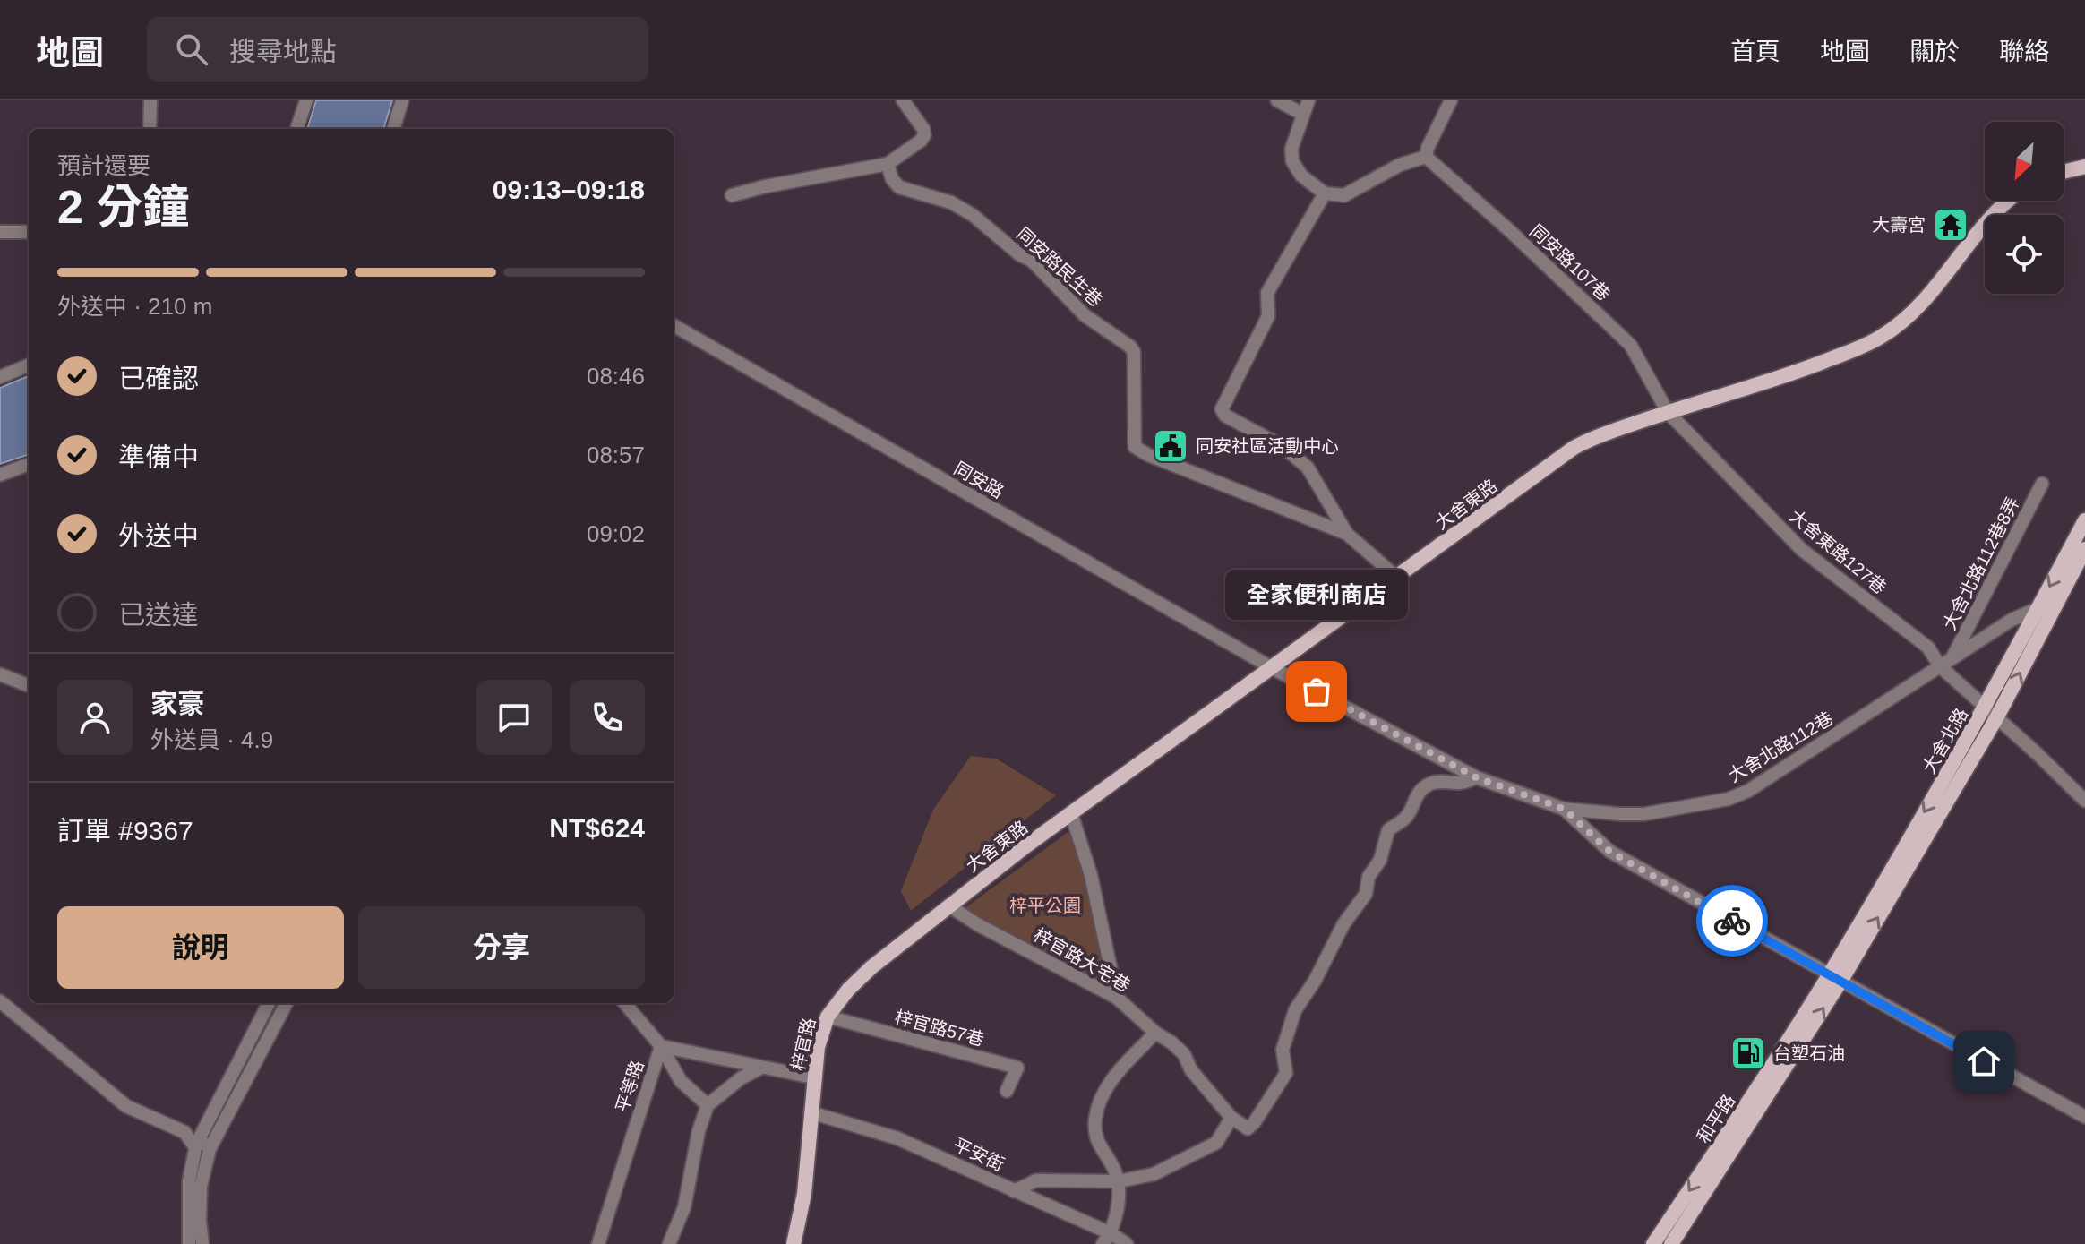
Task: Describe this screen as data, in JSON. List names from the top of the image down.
{
  "streets": {
    "main road": [
      "大舍東路",
      "大舍北路",
      "梓官路",
      "和平路"
    ],
    "street": [
      "同安路107巷",
      "同安路民生巷",
      "同安路",
      "大舍東路127巷",
      "大舍北路112巷8弄",
      "大舍北路112巷",
      "梓官路大宅巷",
      "梓官路57巷",
      "平等路",
      "平安街"
    ]
  },
  "crossings": [
    ["同安路107巷", "大舍東路"],
    ["同安路107巷", "大舍東路127巷"],
    ["同安路", "大舍東路"],
    ["同安路", "大舍北路112巷"],
    ["大舍東路", "大舍東路127巷"],
    ["大舍東路", "大舍北路112巷"],
    ["大舍東路", "梓官路大宅巷"],
    ["大舍東路", "梓官路"],
    ["大舍東路127巷", "大舍北路112巷8弄"],
    ["大舍東路127巷", "大舍北路"],
    ["大舍東路127巷", "大舍北路112巷"],
    ["大舍北路112巷8弄", "大舍北路112巷"],
    ["大舍北路", "大舍北路112巷"],
    ["大舍北路", "和平路"],
    ["大舍北路112巷", "梓官路大宅巷"],
    ["梓官路大宅巷", "梓官路"],
    ["梓官路57巷", "梓官路"],
    ["梓官路", "平等路"],
    ["梓官路", "平安街"]
  ],
  "parks": ["梓平公園"],
  "places": {
    "temple": ["大壽宮"],
    "public building": ["同安社區活動中心"],
    "other": ["全家便利商店"],
    "fuel station": ["台塑石油"]
  },
  "north": "bottom left",
  "page": {
    "header": "地圖",
    "search": "搜尋地點",
    "nav": [
      "首頁",
      "地圖",
      "關於",
      "聯絡"
    ],
    "heading": ["2 分鐘", "預計還要", "09:13–09:18"],
    "panel": [
      "家豪",
      "外送員 · 4.9",
      "訂單 #9367",
      "NT$624"
    ],
    "bar": "外送中 · 210 m",
    "list": [
      ["已確認", "08:46"],
      ["準備中", "08:57"],
      ["外送中", "09:02"],
      "已送達"
    ],
    "bubble": "全家便利商店",
    "buttons": ["說明", "分享"]
  }
}
